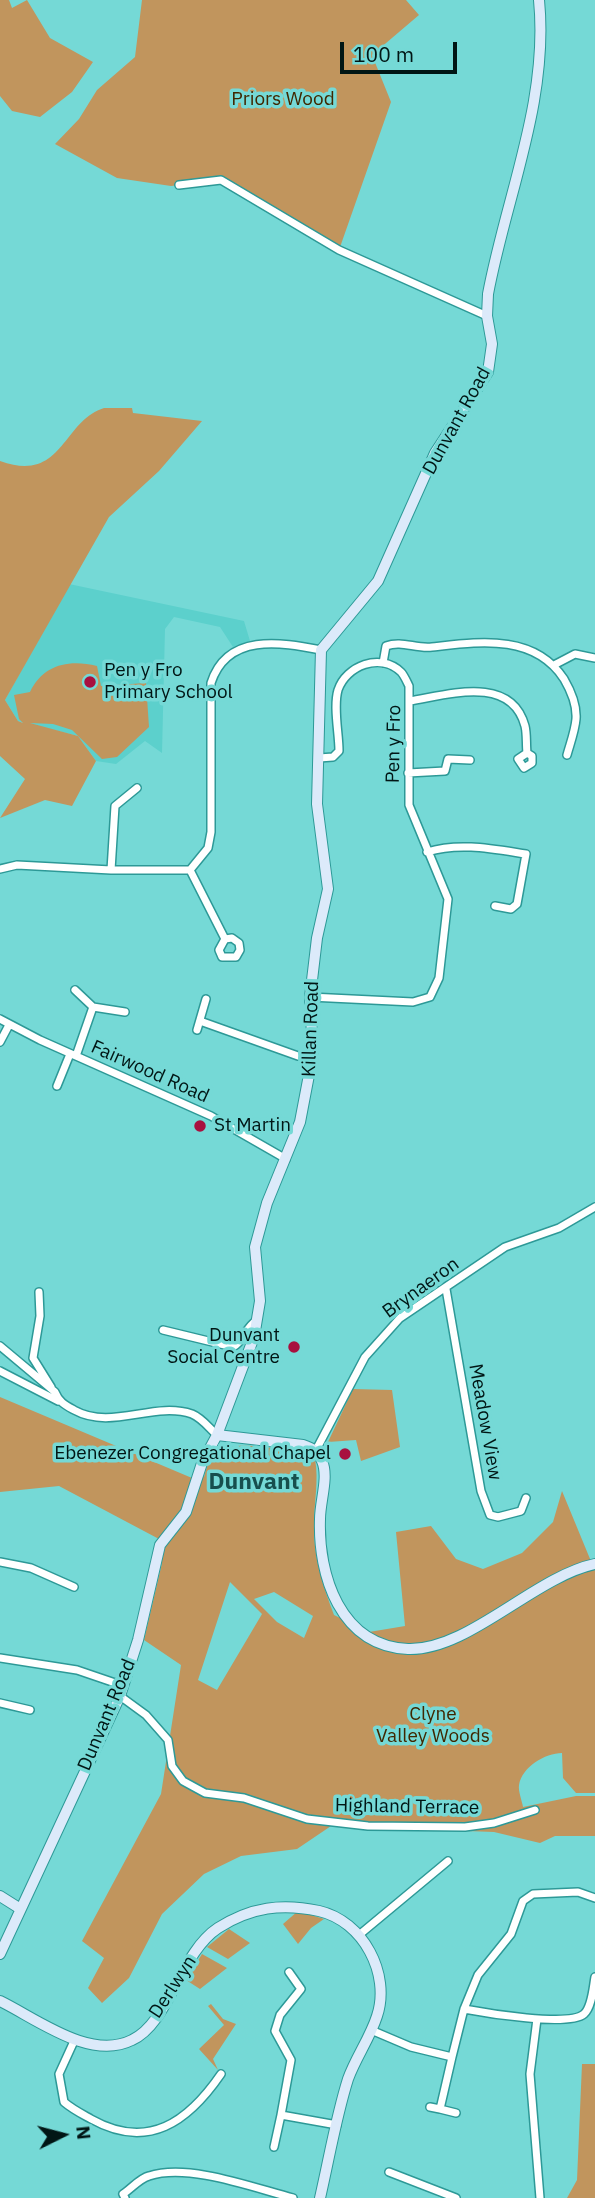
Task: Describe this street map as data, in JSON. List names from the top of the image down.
{
  "streets": {
    "street": [
      "Dunvant Road",
      "Pen y Fro",
      "Killan Road",
      "Fairwood Road",
      "Brynaeron",
      "Meadow View",
      "Highland Terrace",
      "Derlwyn"
    ]
  },
  "crossings": [
    ["Dunvant Road", "Killan Road"],
    ["Dunvant Road", "Highland Terrace"],
    ["Pen y Fro", "Killan Road"],
    ["Killan Road", "Fairwood Road"],
    ["Brynaeron", "Meadow View"]
  ],
  "districts": ["Dunvant"],
  "parks": ["Priors Wood", "Clyne Valley Woods"],
  "places": [
    "Pen y Fro Primary School",
    "St Martin",
    "Dunvant Social Centre",
    "Ebenezer Congregational Chapel"
  ],
  "scale_bar": "100 m",
  "north": "right"
}
